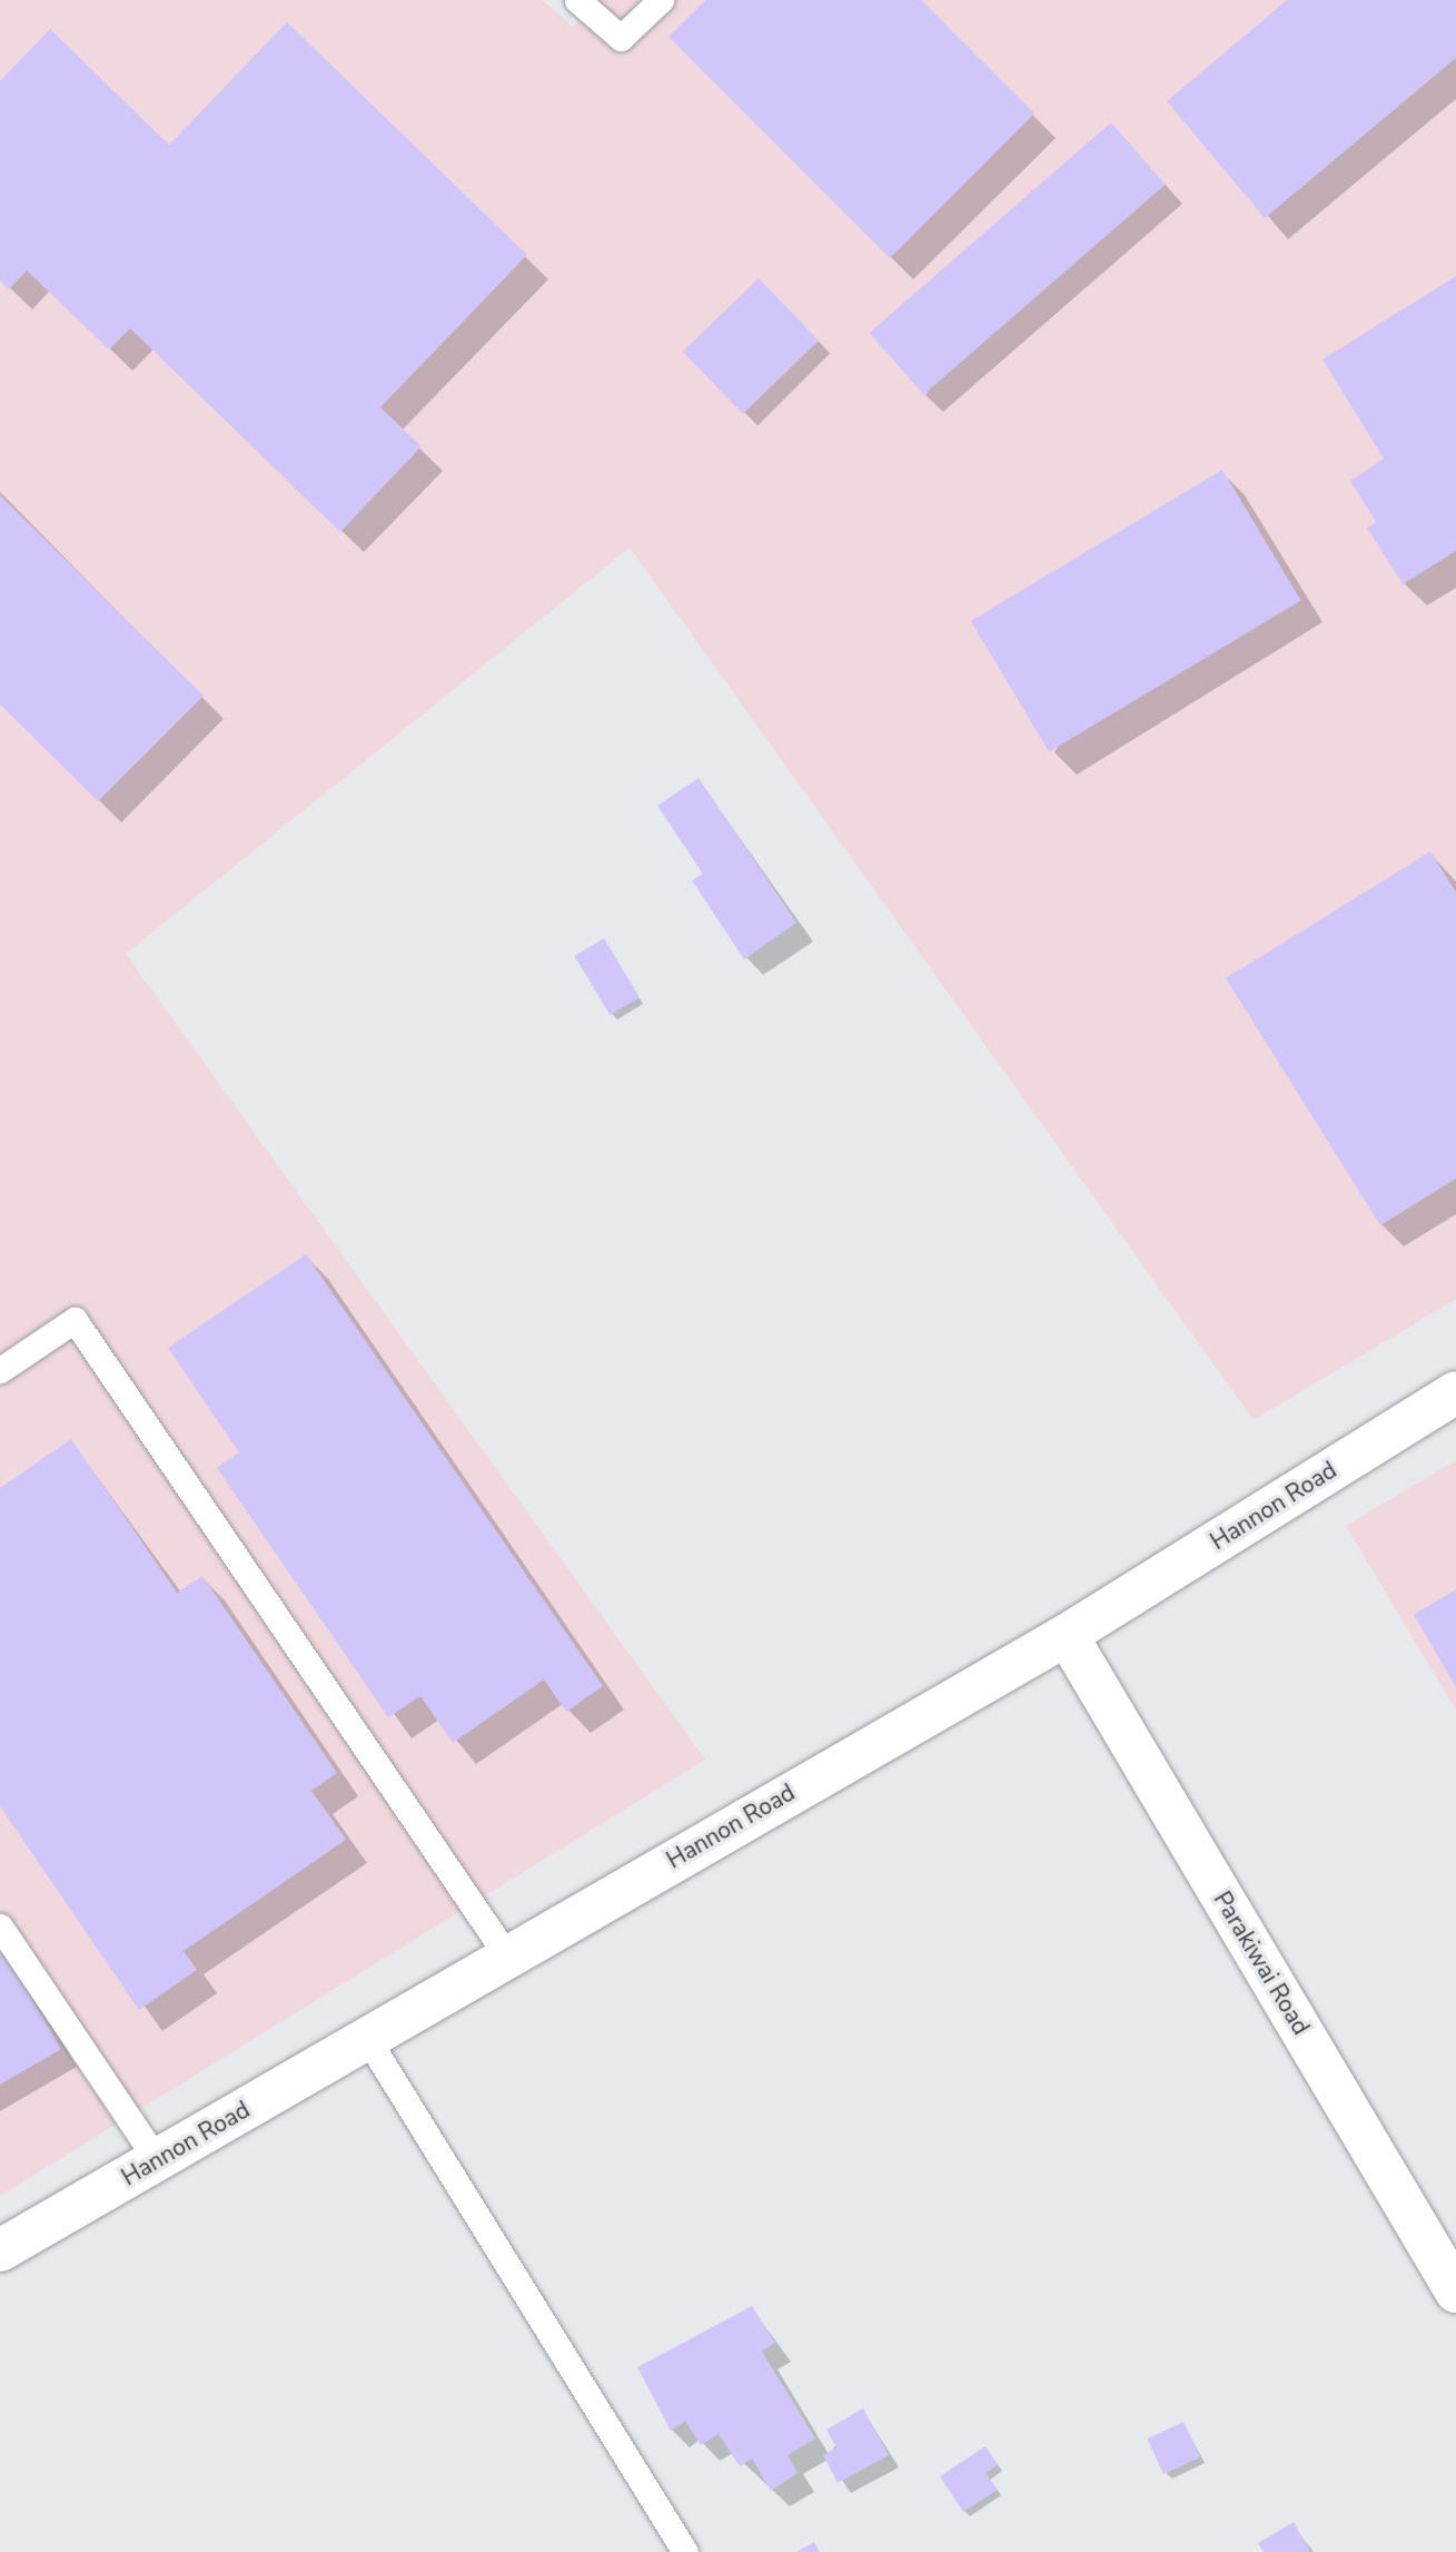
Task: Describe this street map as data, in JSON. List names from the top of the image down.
{
  "streets": {
    "street": ["Hannon Road", "Parakiwai Road"]
  },
  "crossings": [
    ["Hannon Road", "Parakiwai Road"]
  ]
}
